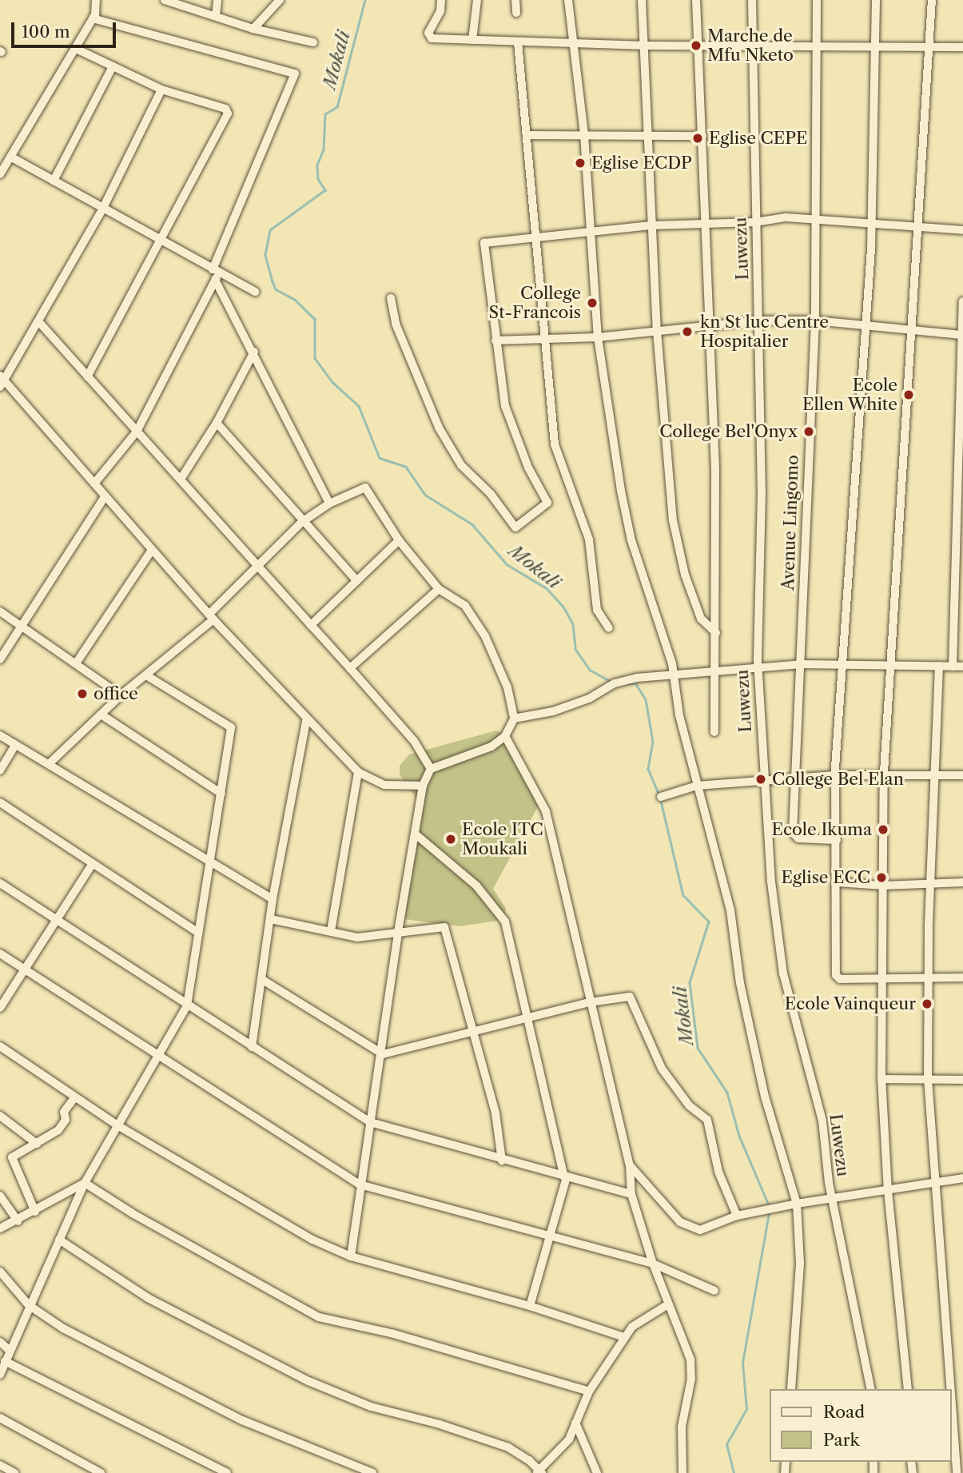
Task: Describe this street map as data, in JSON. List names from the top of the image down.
{
  "streets": {
    "street": ["Luwezu", "Avenue Lingomo"]
  },
  "water": ["Mokali"],
  "places": [
    "Marche de Mfu Nketo",
    "Eglise CEPE",
    "Eglise ECDP",
    "College St-Francois",
    "kn St luc Centre Hospitalier",
    "Ecole Ellen White",
    "College Bel'Onyx",
    "office",
    "College Bel Elan",
    "Ecole Ikuma",
    "Ecole ITC Moukali",
    "Eglise ECC",
    "Ecole Vainqueur"
  ],
  "legend": ["Road", "Park"],
  "scale_bar": "100 m"
}
